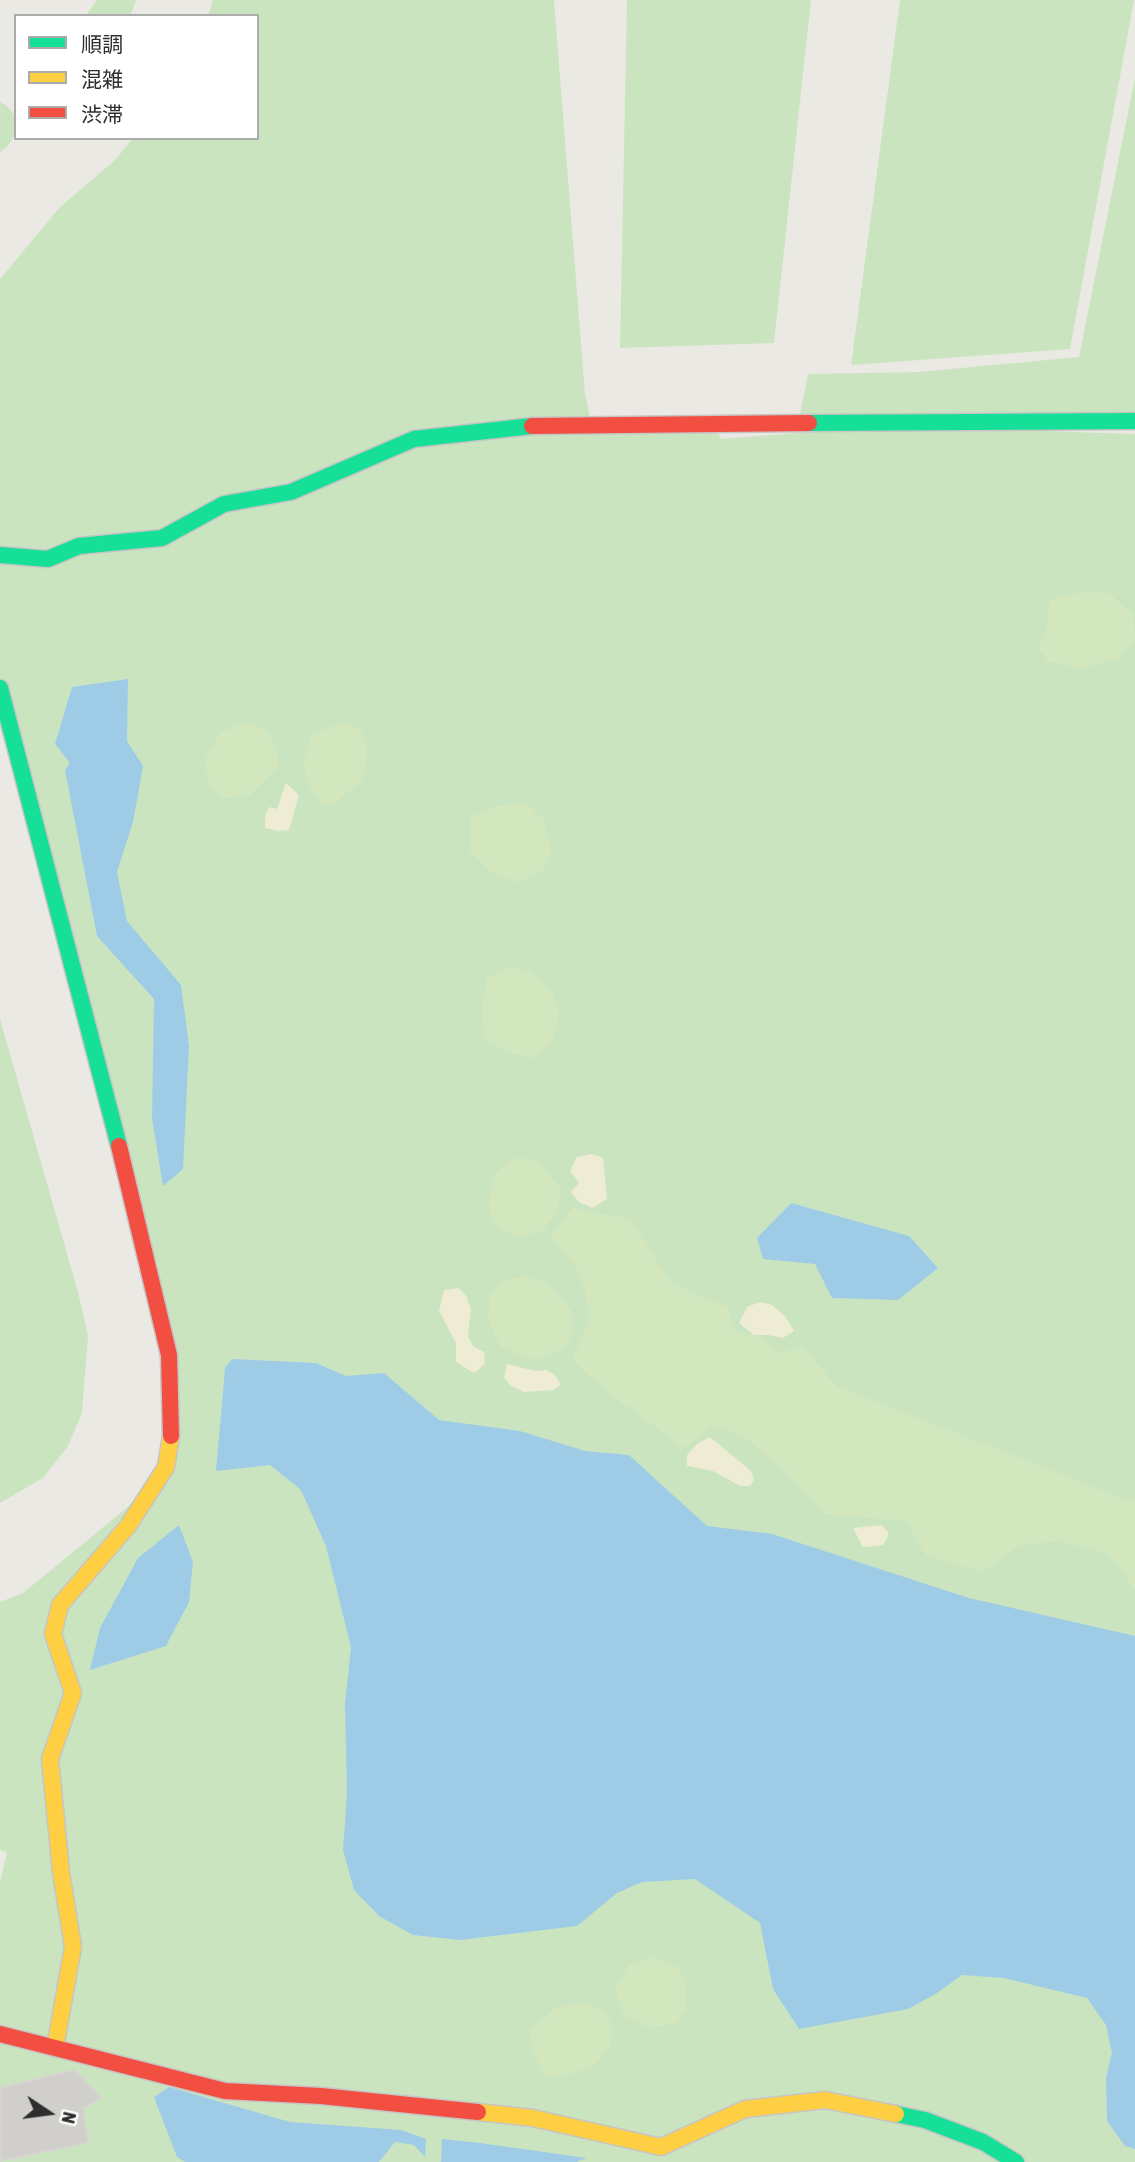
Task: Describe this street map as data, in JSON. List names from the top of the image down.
{
  "legend": ["順調", "混雑", "渋滞"],
  "north": "right"
}
